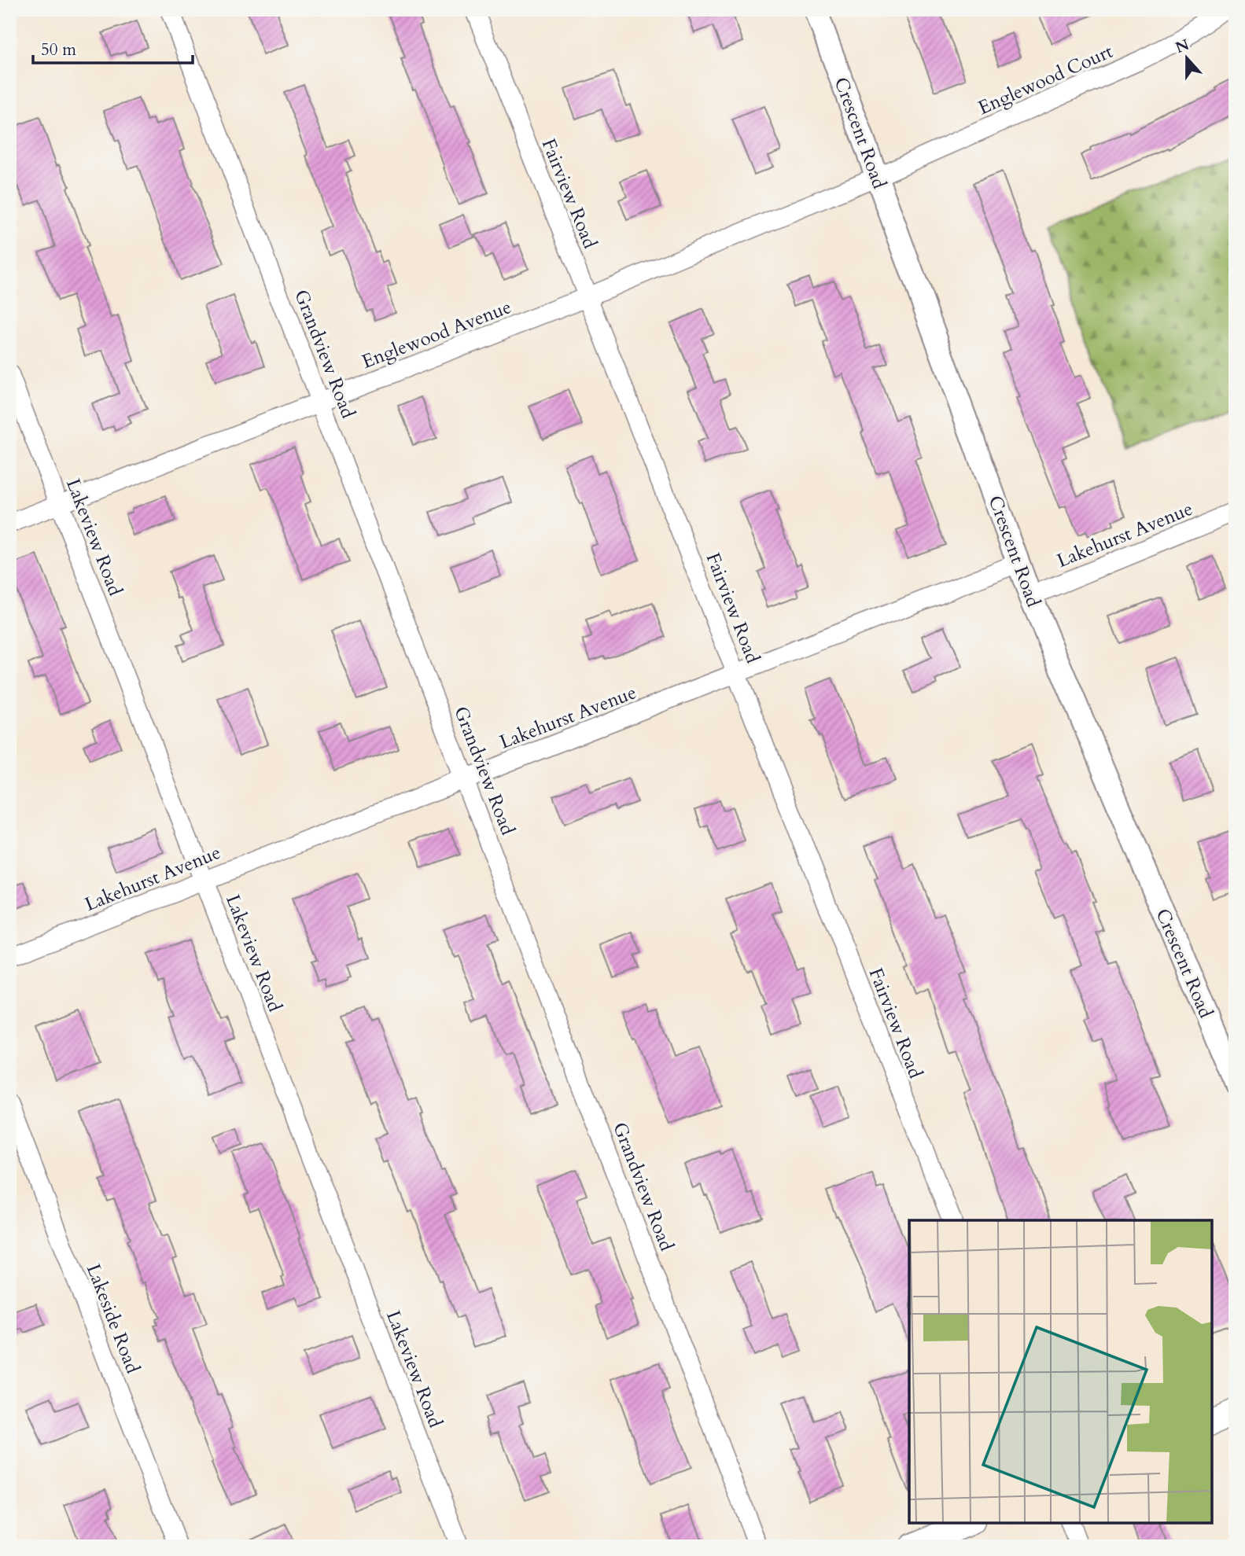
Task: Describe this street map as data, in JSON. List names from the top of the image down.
{
  "streets": {
    "street": [
      "Englewood Court",
      "Crescent Road",
      "Fairview Road",
      "Englewood Avenue",
      "Grandview Road",
      "Lakehurst Avenue",
      "Lakeview Road",
      "Lakeside Road"
    ]
  },
  "crossings": [
    ["Englewood Court", "Crescent Road"],
    ["Englewood Court", "Englewood Avenue"],
    ["Crescent Road", "Englewood Avenue"],
    ["Crescent Road", "Lakehurst Avenue"],
    ["Fairview Road", "Englewood Avenue"],
    ["Fairview Road", "Lakehurst Avenue"],
    ["Englewood Avenue", "Grandview Road"],
    ["Englewood Avenue", "Lakeview Road"],
    ["Grandview Road", "Lakehurst Avenue"],
    ["Lakehurst Avenue", "Lakeview Road"]
  ],
  "scale_bar": "50 m",
  "north": "top"
}
